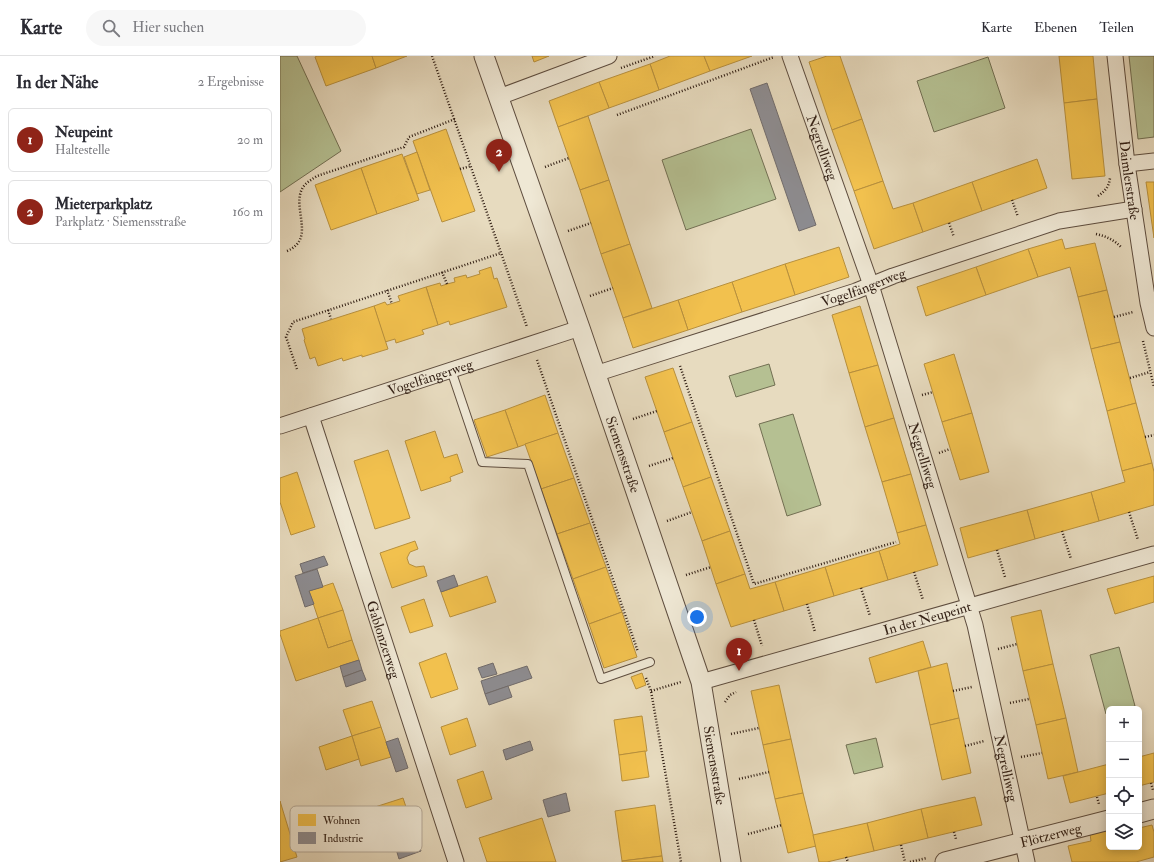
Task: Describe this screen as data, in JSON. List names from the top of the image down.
{
  "streets": {
    "street": [
      "Negrelliweg",
      "Daimlerstraße",
      "Vogelfängerweg",
      "Siemensstraße",
      "In der Neupeint",
      "Gablonzerweg",
      "Flötzerweg"
    ]
  },
  "crossings": [
    ["Negrelliweg", "Vogelfängerweg"],
    ["Negrelliweg", "In der Neupeint"],
    ["Negrelliweg", "Flötzerweg"],
    ["Daimlerstraße", "Vogelfängerweg"],
    ["Vogelfängerweg", "Siemensstraße"],
    ["Vogelfängerweg", "Gablonzerweg"],
    ["Siemensstraße", "In der Neupeint"]
  ],
  "legend": ["Wohnen", "Industrie"],
  "page": {
    "header": "Karte",
    "search": "Hier suchen",
    "nav": ["Karte", "Ebenen", "Teilen"],
    "heading": ["In der Nähe", "2 Ergebnisse"],
    "list": [
      {
        "mark": "1",
        "name": "Neupeint",
        "note": "Haltestelle",
        "value": "20 m"
      },
      {
        "mark": "2",
        "name": "Mieterparkplatz",
        "note": "Parkplatz · Siemensstraße",
        "value": "160 m"
      }
    ],
    "pins": ["2", "1"],
    "map_buttons": ["+", "−"]
  }
}
